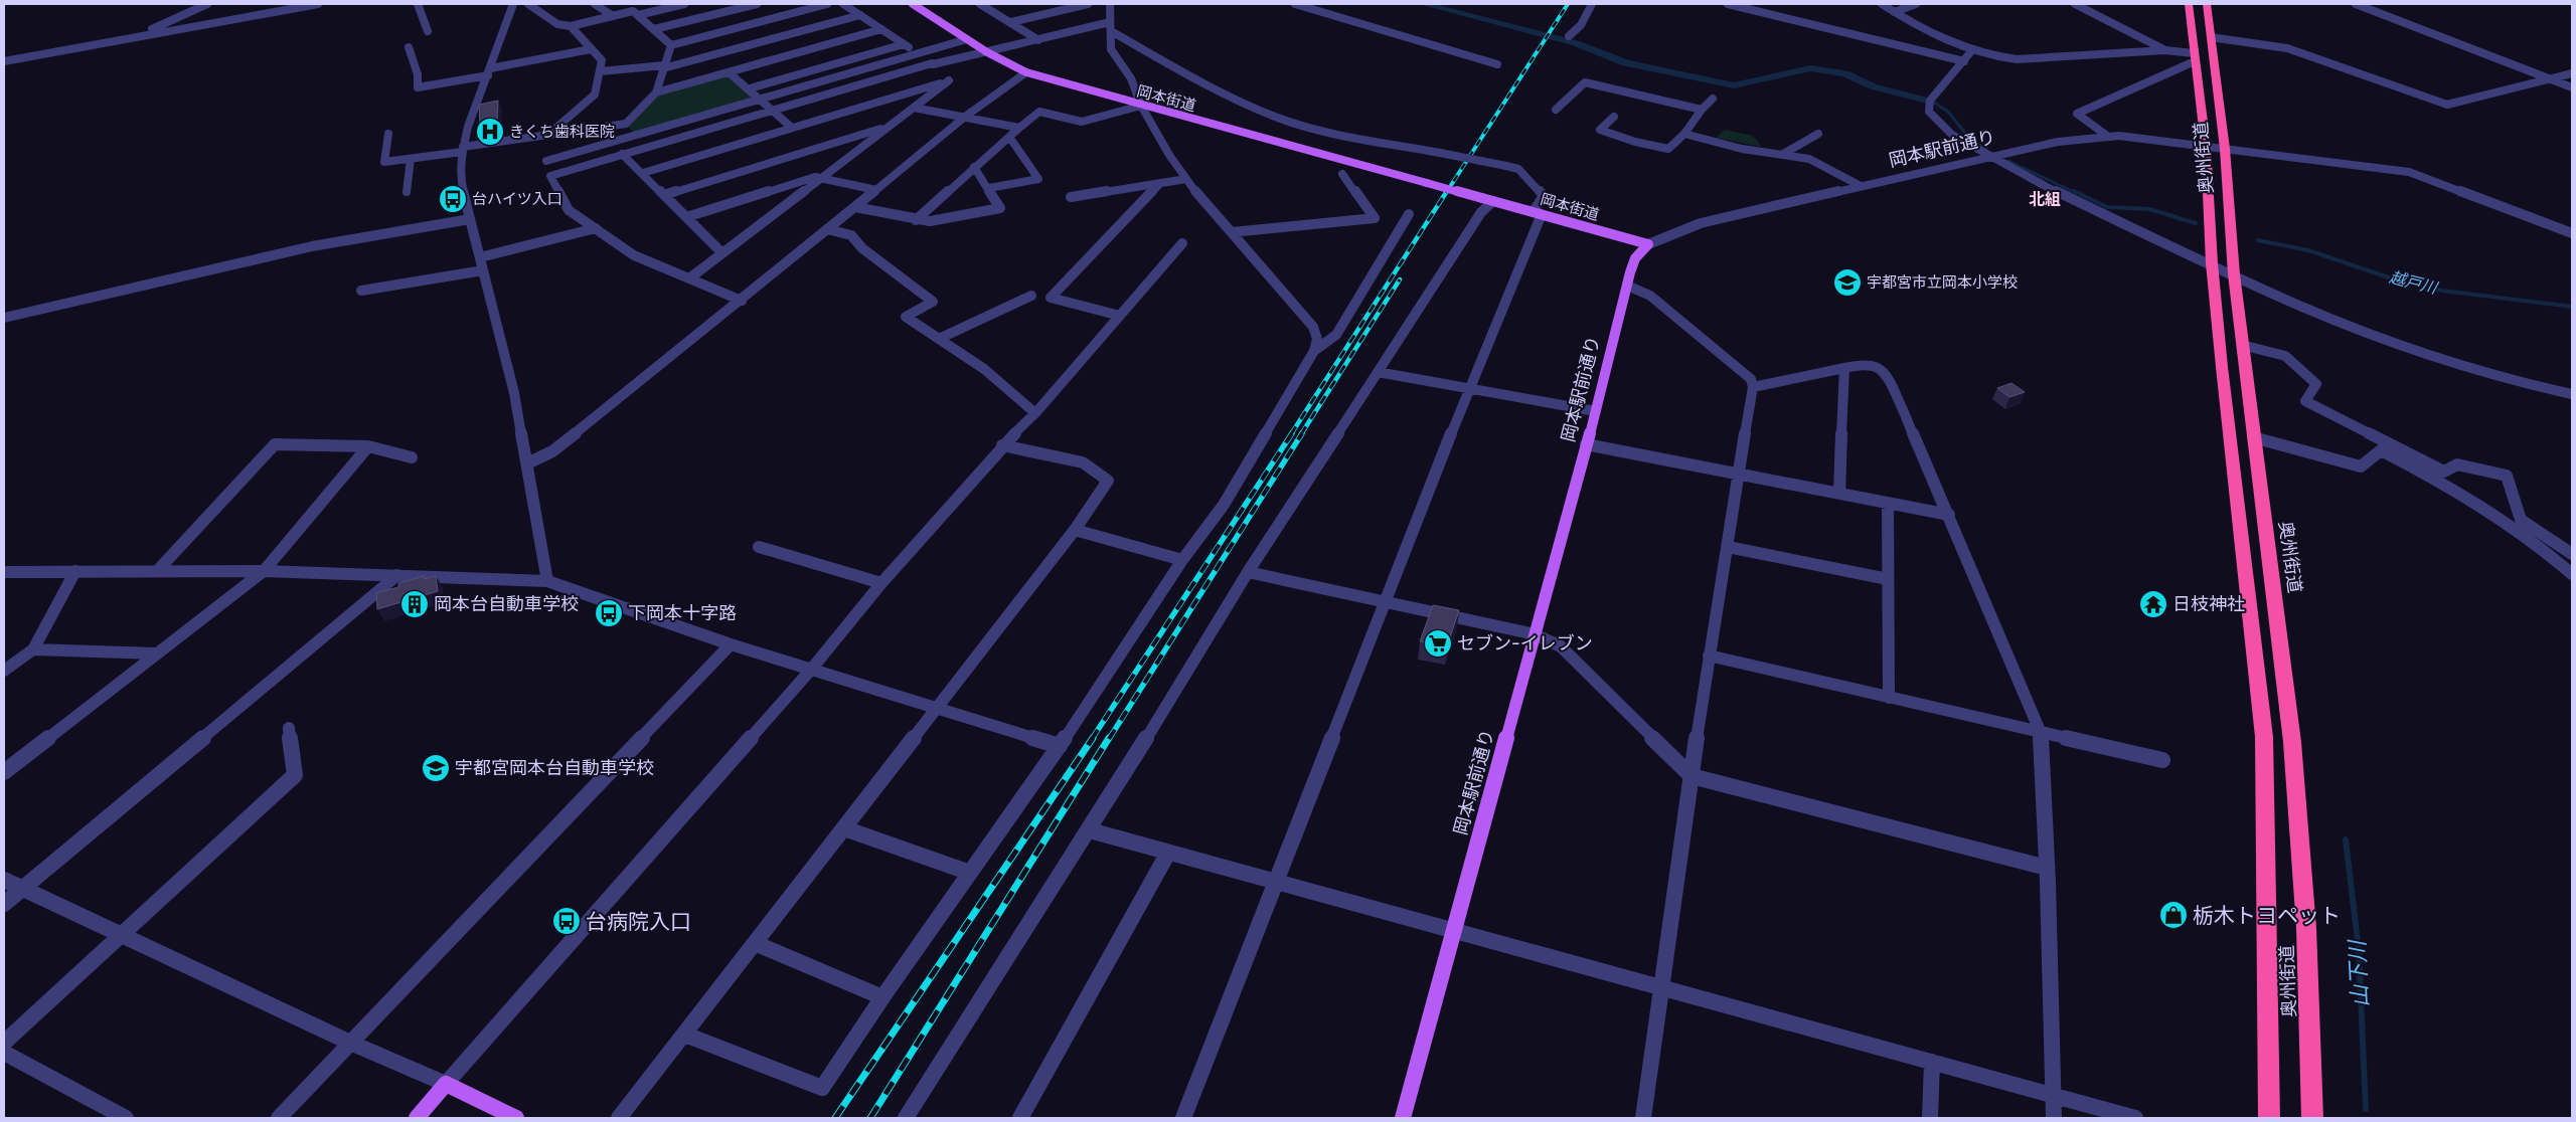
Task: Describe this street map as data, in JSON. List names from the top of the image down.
{
  "streets": {
    "highway": ["奥州街道"],
    "main road": ["岡本街道", "岡本駅前通り"]
  },
  "crossings": [
    ["岡本街道", "岡本駅前通り"],
    ["岡本駅前通り", "奥州街道"]
  ],
  "districts": ["北組"],
  "water": ["越戸川", "山下川"],
  "places": {
    "hospital": ["きくち歯科医院"],
    "bus stop": ["台ハイツ入口", "下岡本十字路", "台病院入口"],
    "school or university": ["宇都宮市立岡本小学校", "宇都宮岡本台自動車学校"],
    "building": ["岡本台自動車学校"],
    "temple": ["日枝神社"],
    "supermarket": ["セブン-イレブン"],
    "shop": ["栃木トヨペット"]
  }
}
